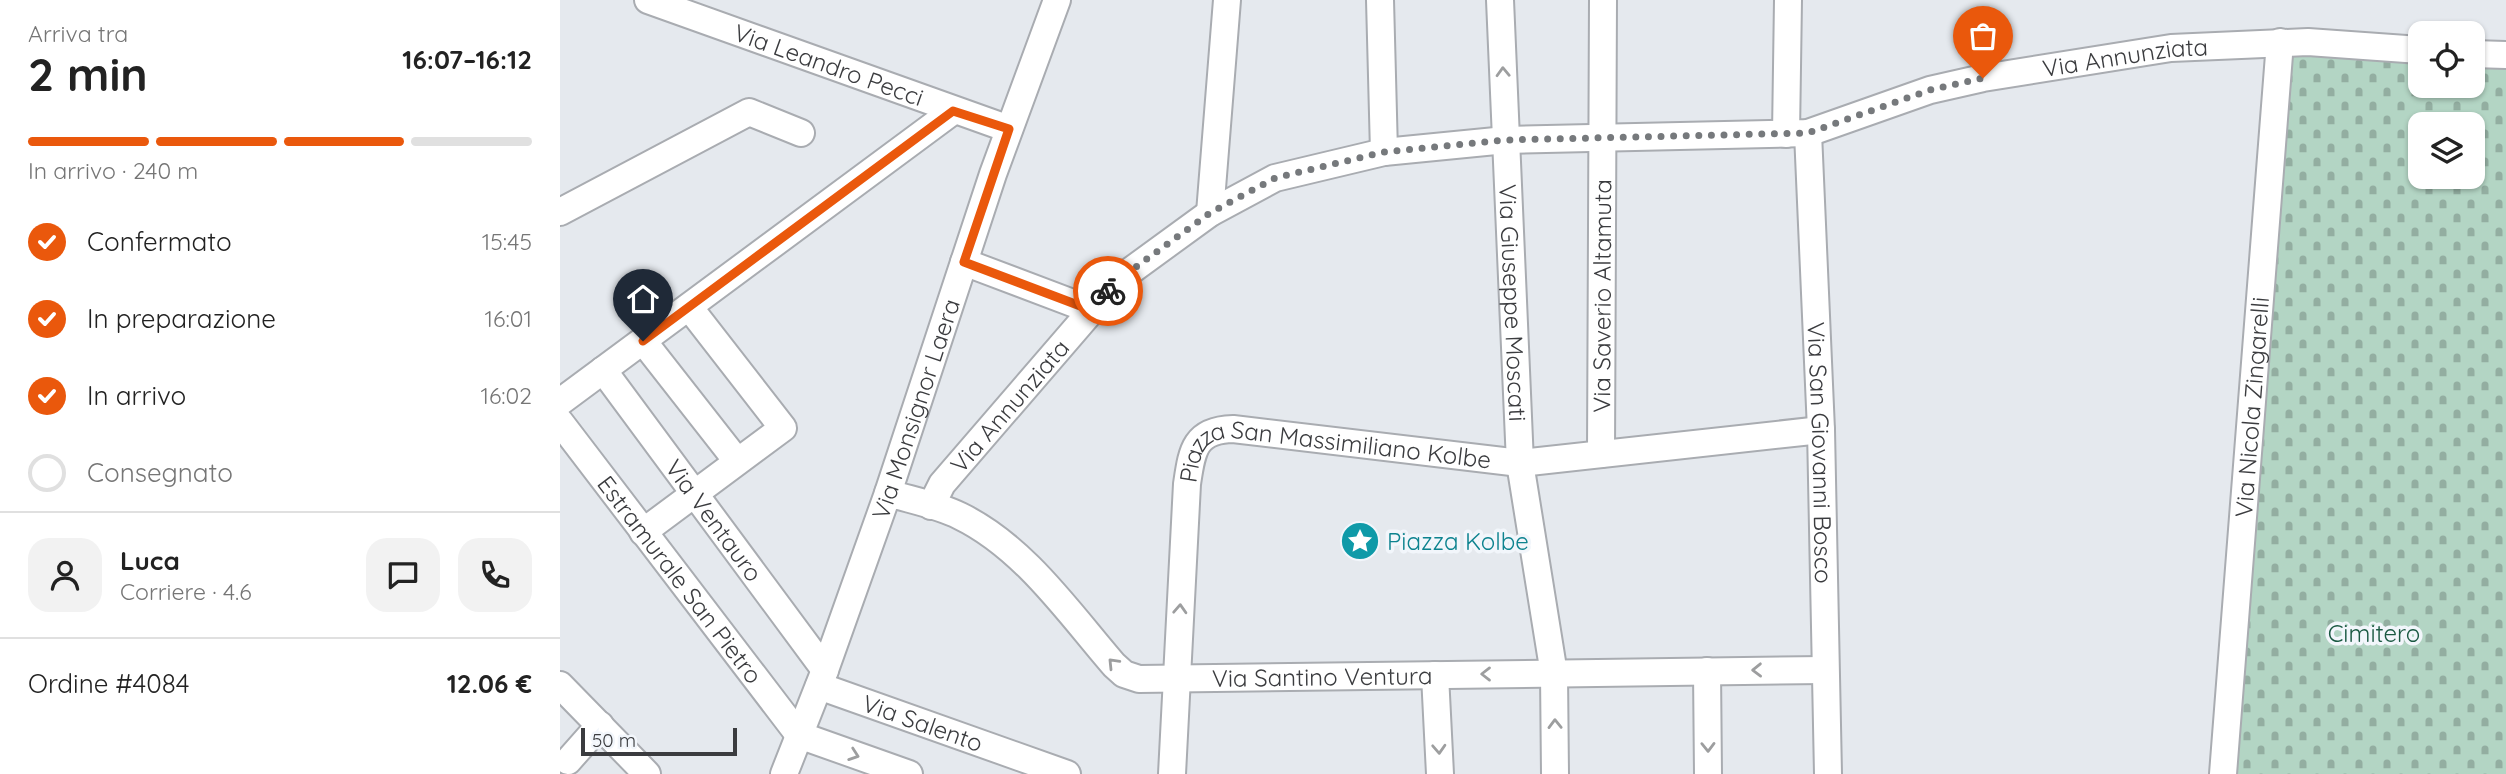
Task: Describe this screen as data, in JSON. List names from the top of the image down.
{
  "streets": {
    "street": [
      "Via Annunziata",
      "Via Leandro Pecci",
      "Via Saverio Altamuta",
      "Via Giuseppe Moscati",
      "Via Monsignor Laera",
      "Via Nicola Zingarelli",
      "Via San Giovanni Bosco",
      "Piazza San Massimiliano Kolbe",
      "Via Ventauro",
      "Estramurale San Pietro",
      "Via Santino Ventura",
      "Via Salento"
    ]
  },
  "crossings": [
    ["Via Annunziata", "Via Saverio Altamuta"],
    ["Via Annunziata", "Via Giuseppe Moscati"],
    ["Via Annunziata", "Via Nicola Zingarelli"],
    ["Via Annunziata", "Via San Giovanni Bosco"],
    ["Via Annunziata", "Via Santino Ventura"],
    ["Via Leandro Pecci", "Via Monsignor Laera"],
    ["Via Giuseppe Moscati", "Piazza San Massimiliano Kolbe"],
    ["Via Giuseppe Moscati", "Via Santino Ventura"],
    ["Via Monsignor Laera", "Via Ventauro"],
    ["Via Monsignor Laera", "Estramurale San Pietro"],
    ["Via Monsignor Laera", "Via Santino Ventura"],
    ["Via Monsignor Laera", "Via Salento"],
    ["Via San Giovanni Bosco", "Via Santino Ventura"],
    ["Piazza San Massimiliano Kolbe", "Via Santino Ventura"],
    ["Via Ventauro", "Via Salento"]
  ],
  "one_way": ["Via Santino Ventura"],
  "parks": ["Cimitero"],
  "places": {
    "place": ["Piazza Kolbe"]
  },
  "scale_bar": "50 m",
  "page": {
    "heading": ["2 min", "Arriva tra", "16:07–16:12"],
    "panel": [
      "Luca",
      "Corriere · 4.6",
      "Ordine #4084",
      "12.06 €"
    ],
    "bar": "In arrivo · 240 m",
    "list": [
      ["Confermato", "15:45"],
      ["In preparazione", "16:01"],
      ["In arrivo", "16:02"],
      "Consegnato"
    ],
    "scale": "50 m"
  }
}
